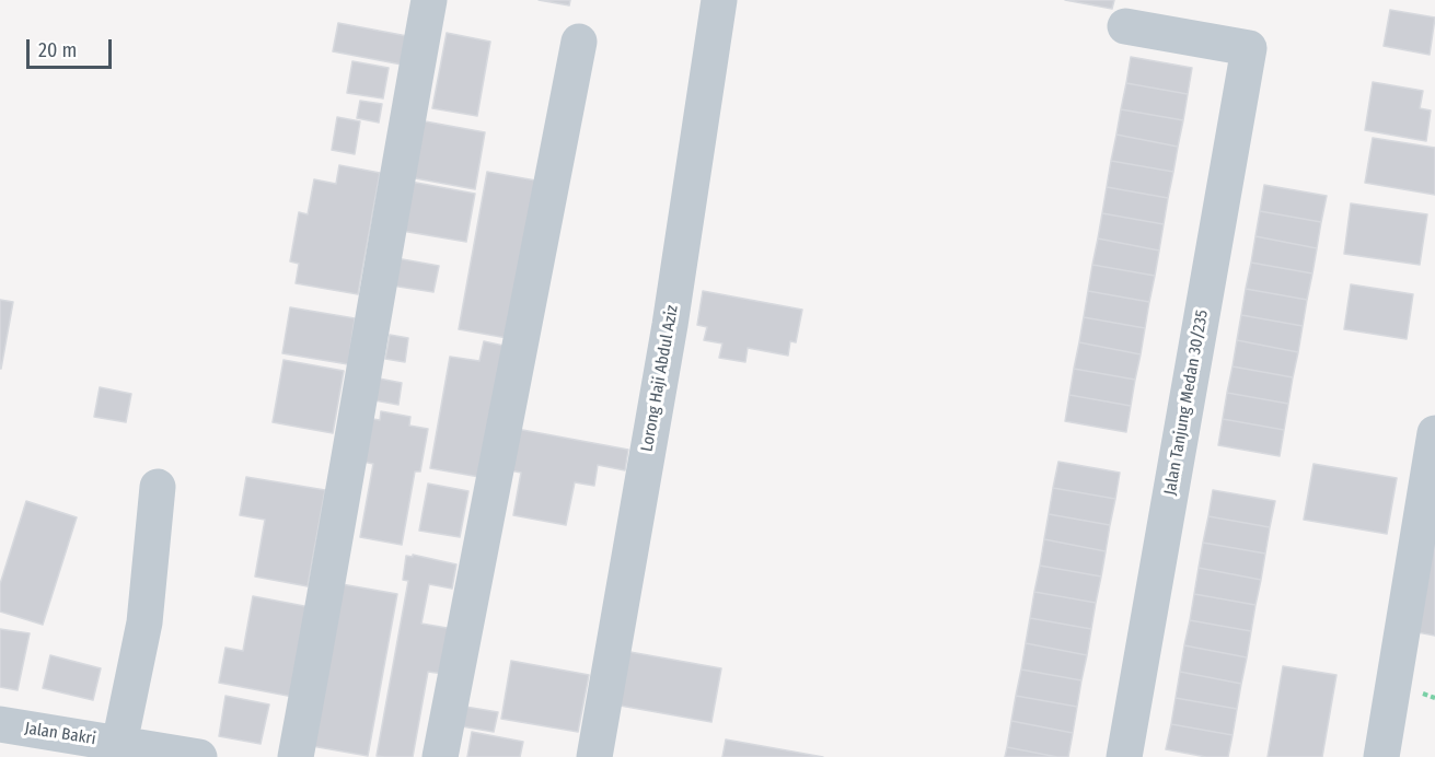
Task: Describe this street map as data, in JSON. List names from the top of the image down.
{
  "streets": {
    "street": ["Lorong Haji Abdul Aziz", "Jalan Tanjung Medan 30/235", "Jalan Bakri"]
  },
  "scale_bar": "20 m"
}
